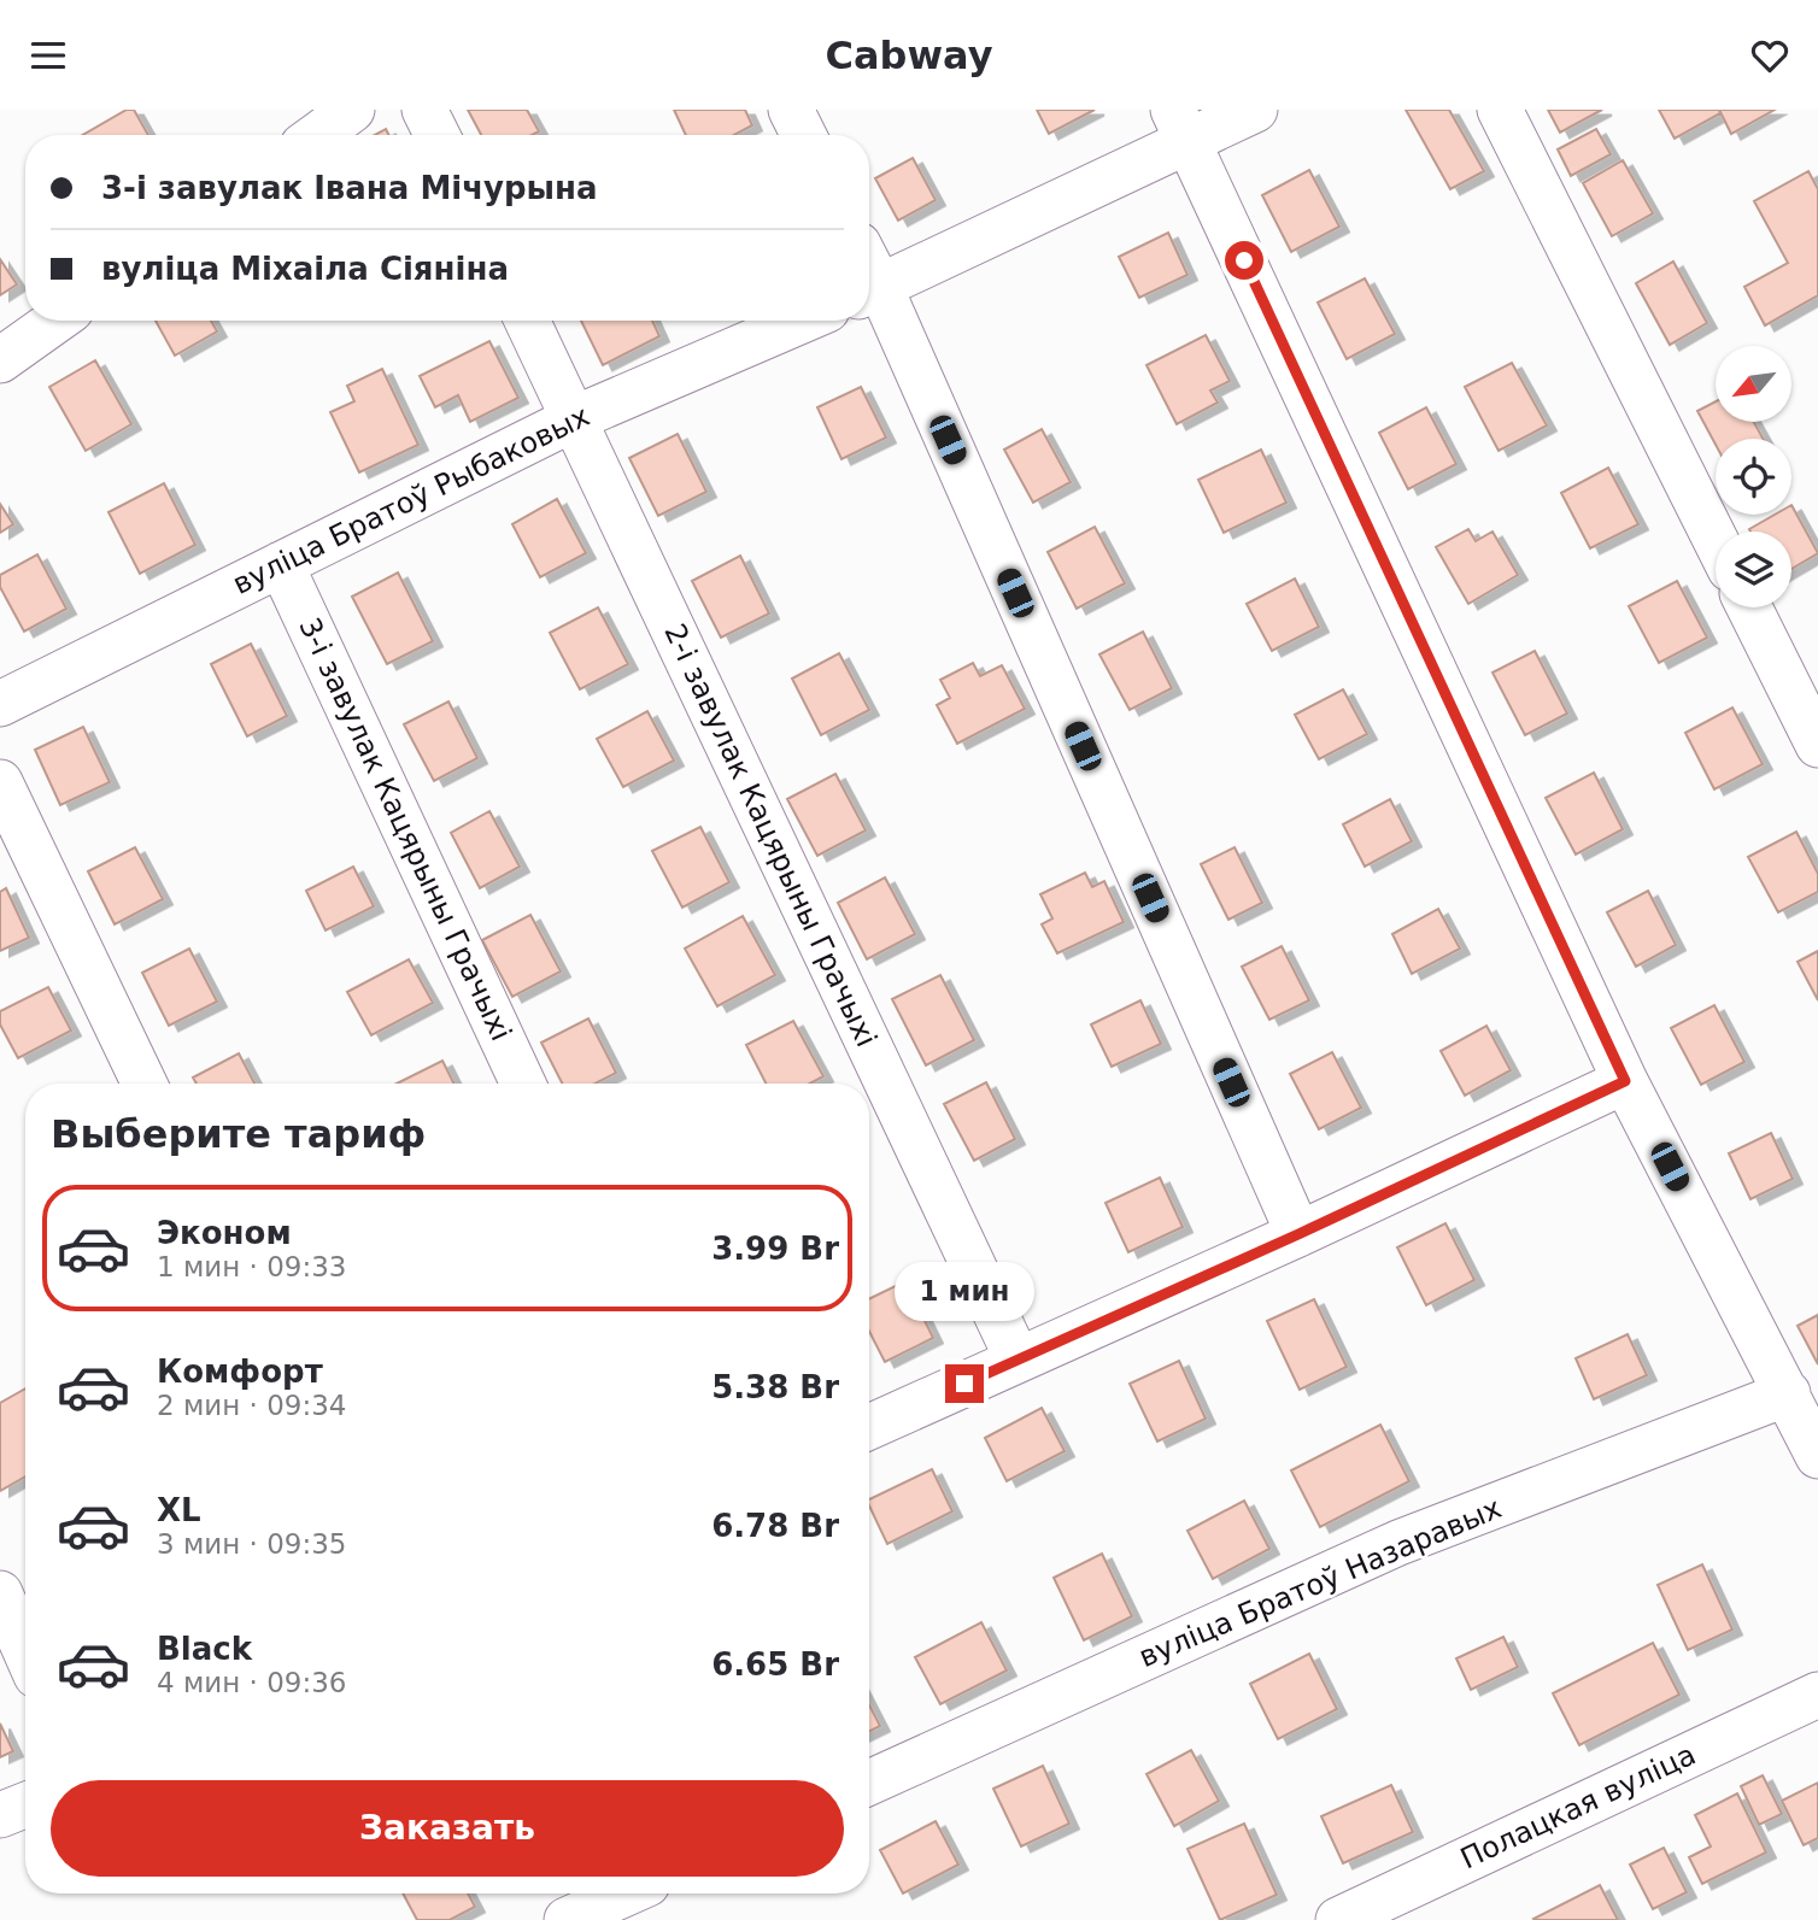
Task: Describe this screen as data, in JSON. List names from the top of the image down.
{
  "streets": {
    "street": [
      "вуліца Братоў Рыбаковых",
      "3-і завулак Кацярыны Грачыхі",
      "2-і завулак Кацярыны Грачыхі",
      "вуліца Братоў Назаравых",
      "Полацкая вуліца"
    ]
  },
  "crossings": [
    ["вуліца Братоў Рыбаковых", "3-і завулак Кацярыны Грачыхі"],
    ["вуліца Братоў Рыбаковых", "2-і завулак Кацярыны Грачыхі"]
  ],
  "north": "bottom left",
  "page": {
    "header": "Cabway",
    "banner": ["3-і завулак Івана Мічурына", "вуліца Міхаіла Сіяніна"],
    "heading": "Выберите тариф",
    "list": [
      {
        "name": "Эконом",
        "note": "1 мин · 09:33",
        "value": "3.99 Br"
      },
      {
        "name": "Комфорт",
        "note": "2 мин · 09:34",
        "value": "5.38 Br"
      },
      {
        "name": "XL",
        "note": "3 мин · 09:35",
        "value": "6.78 Br"
      },
      {
        "name": "Black",
        "note": "4 мин · 09:36",
        "value": "6.65 Br"
      }
    ],
    "bubble": "1 мин",
    "buttons": "Заказать"
  }
}
